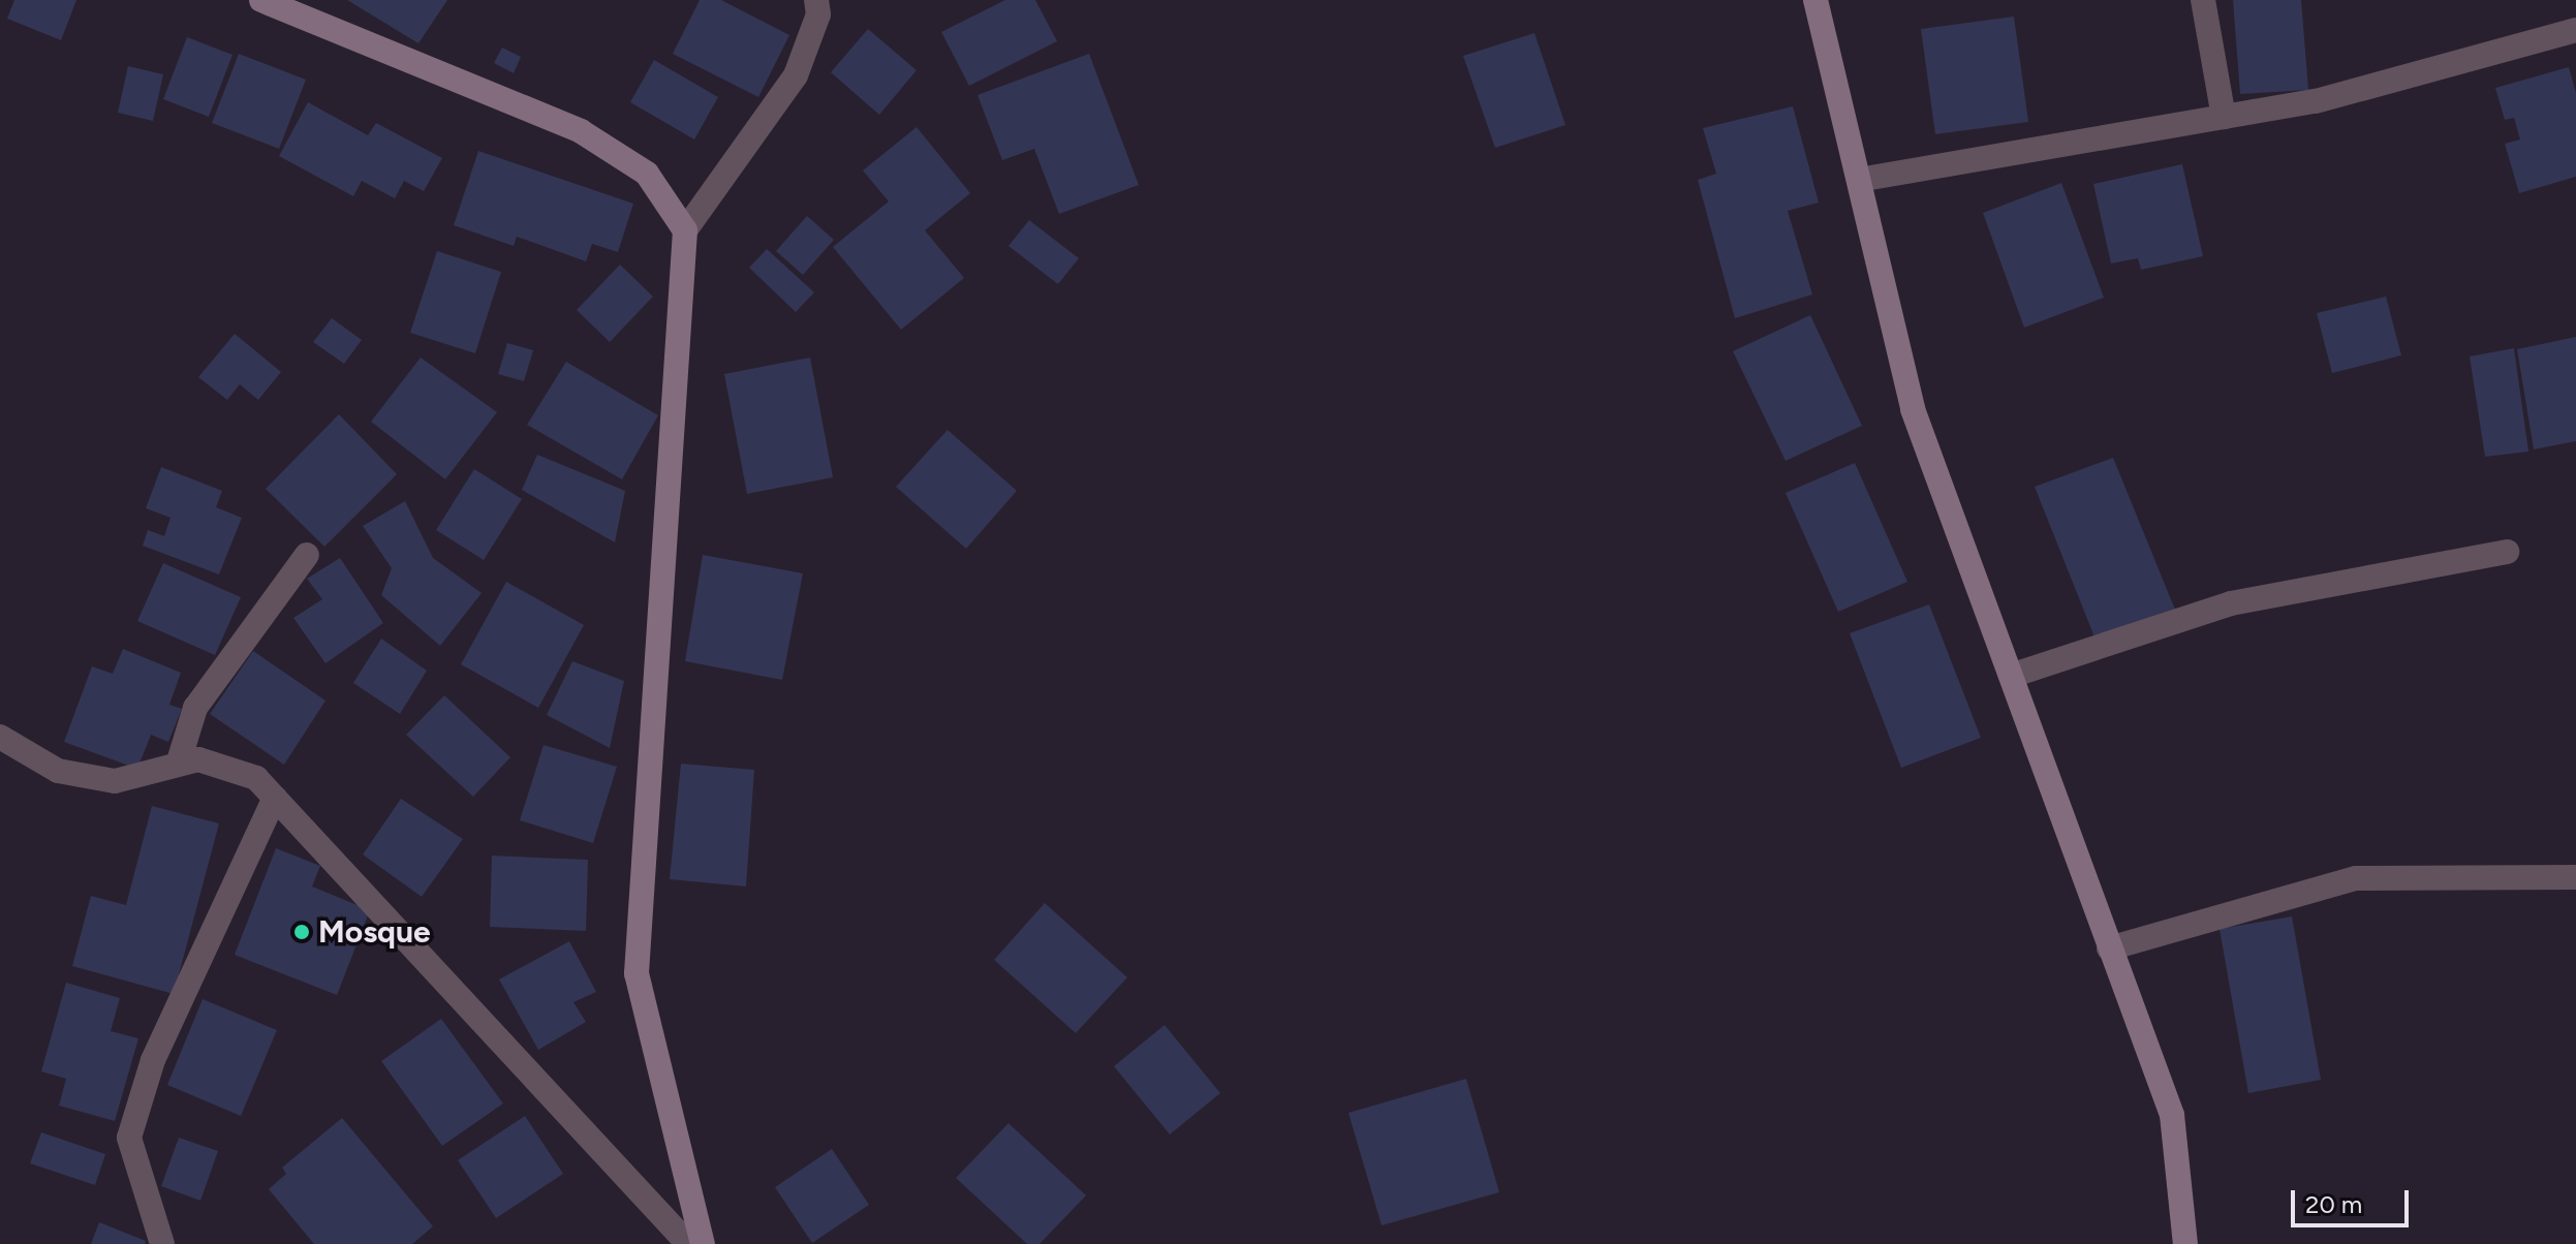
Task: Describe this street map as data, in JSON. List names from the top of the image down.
{
  "places": ["Mosque"],
  "scale_bar": "20 m"
}
